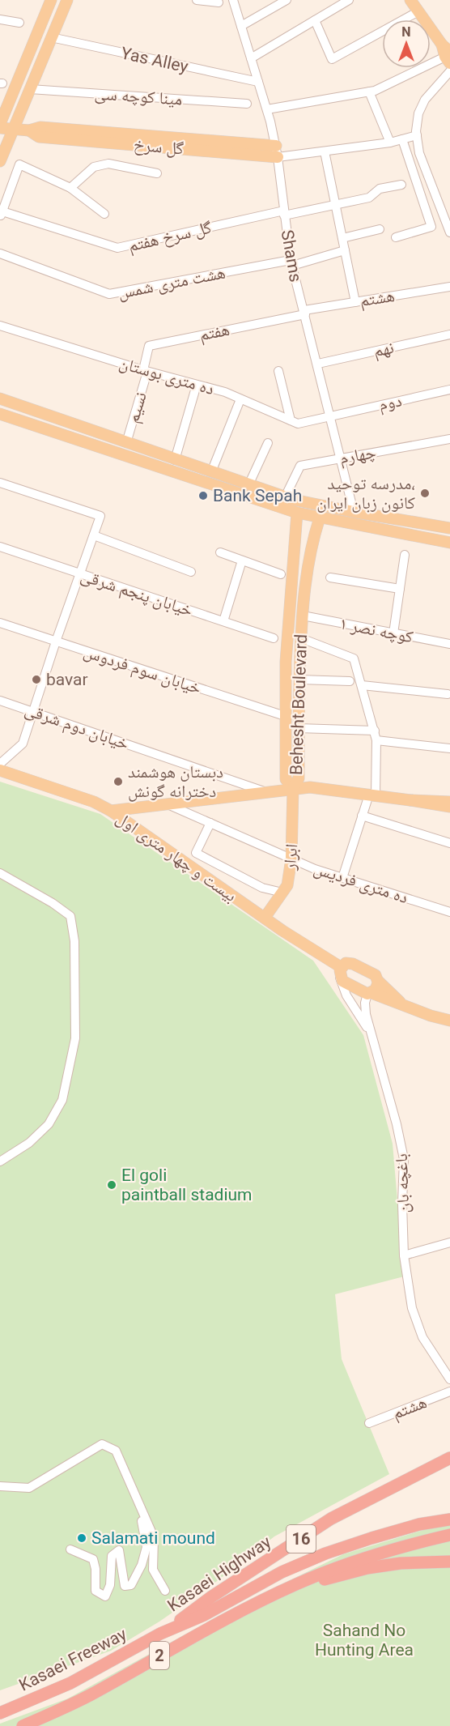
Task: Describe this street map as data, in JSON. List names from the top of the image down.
{
  "streets": {
    "highway": [
      "16",
      "Kasaei Highway",
      "2",
      "Kasaei Freeway"
    ],
    "main road": [
      "گل سرخ",
      "Behesht Boulevard",
      "بیست و چهار متری اول",
      "ابرار"
    ],
    "street": [
      "Yas Alley",
      "مینا کوچه سی",
      "گل سرخ هفتم",
      "Shams",
      "هشت متری شمس",
      "هشتم",
      "هفتم",
      "نهم",
      "ده متری بوستان",
      "دوم",
      "نسیم",
      "چهارم",
      "خیابان پنجم شرقی",
      "کوچه نصر ۱",
      "خیابان سوم فردوس",
      "خیابان دوم شرقی",
      "ده متری فردیس",
      "باغچه بان"
    ]
  },
  "crossings": [
    ["Yas Alley", "Shams"],
    ["گل سرخ", "Shams"],
    ["گل سرخ هفتم", "Shams"],
    ["Shams", "هشت متری شمس"],
    ["Shams", "هشتم"],
    ["Shams", "هفتم"],
    ["Shams", "نهم"],
    ["Shams", "ده متری بوستان"],
    ["Shams", "دوم"],
    ["Shams", "چهارم"],
    ["هشتم", "هفتم"],
    ["هفتم", "ده متری بوستان"],
    ["هفتم", "نسیم"],
    ["ده متری بوستان", "دوم"],
    ["ده متری بوستان", "نسیم"],
    ["کوچه نصر ۱", "Behesht Boulevard"],
    ["خیابان سوم فردوس", "Behesht Boulevard"],
    ["Behesht Boulevard", "ابرار"],
    ["بیست و چهار متری اول", "ابرار"],
    ["ابرار", "ده متری فردیس"],
    ["Kasaei Highway", "2"],
    ["Kasaei Highway", "Kasaei Freeway"],
    ["2", "Kasaei Freeway"]
  ],
  "parks": ["Sahand No Hunting Area"],
  "places": [
    "مدرسه توحید، کانون زبان ایران",
    "Bank Sepah",
    "bavar",
    "دبستان هوشمند دخترانه گونش",
    "El goli paintball stadium",
    "Salamati mound"
  ],
  "north": "top"
}
